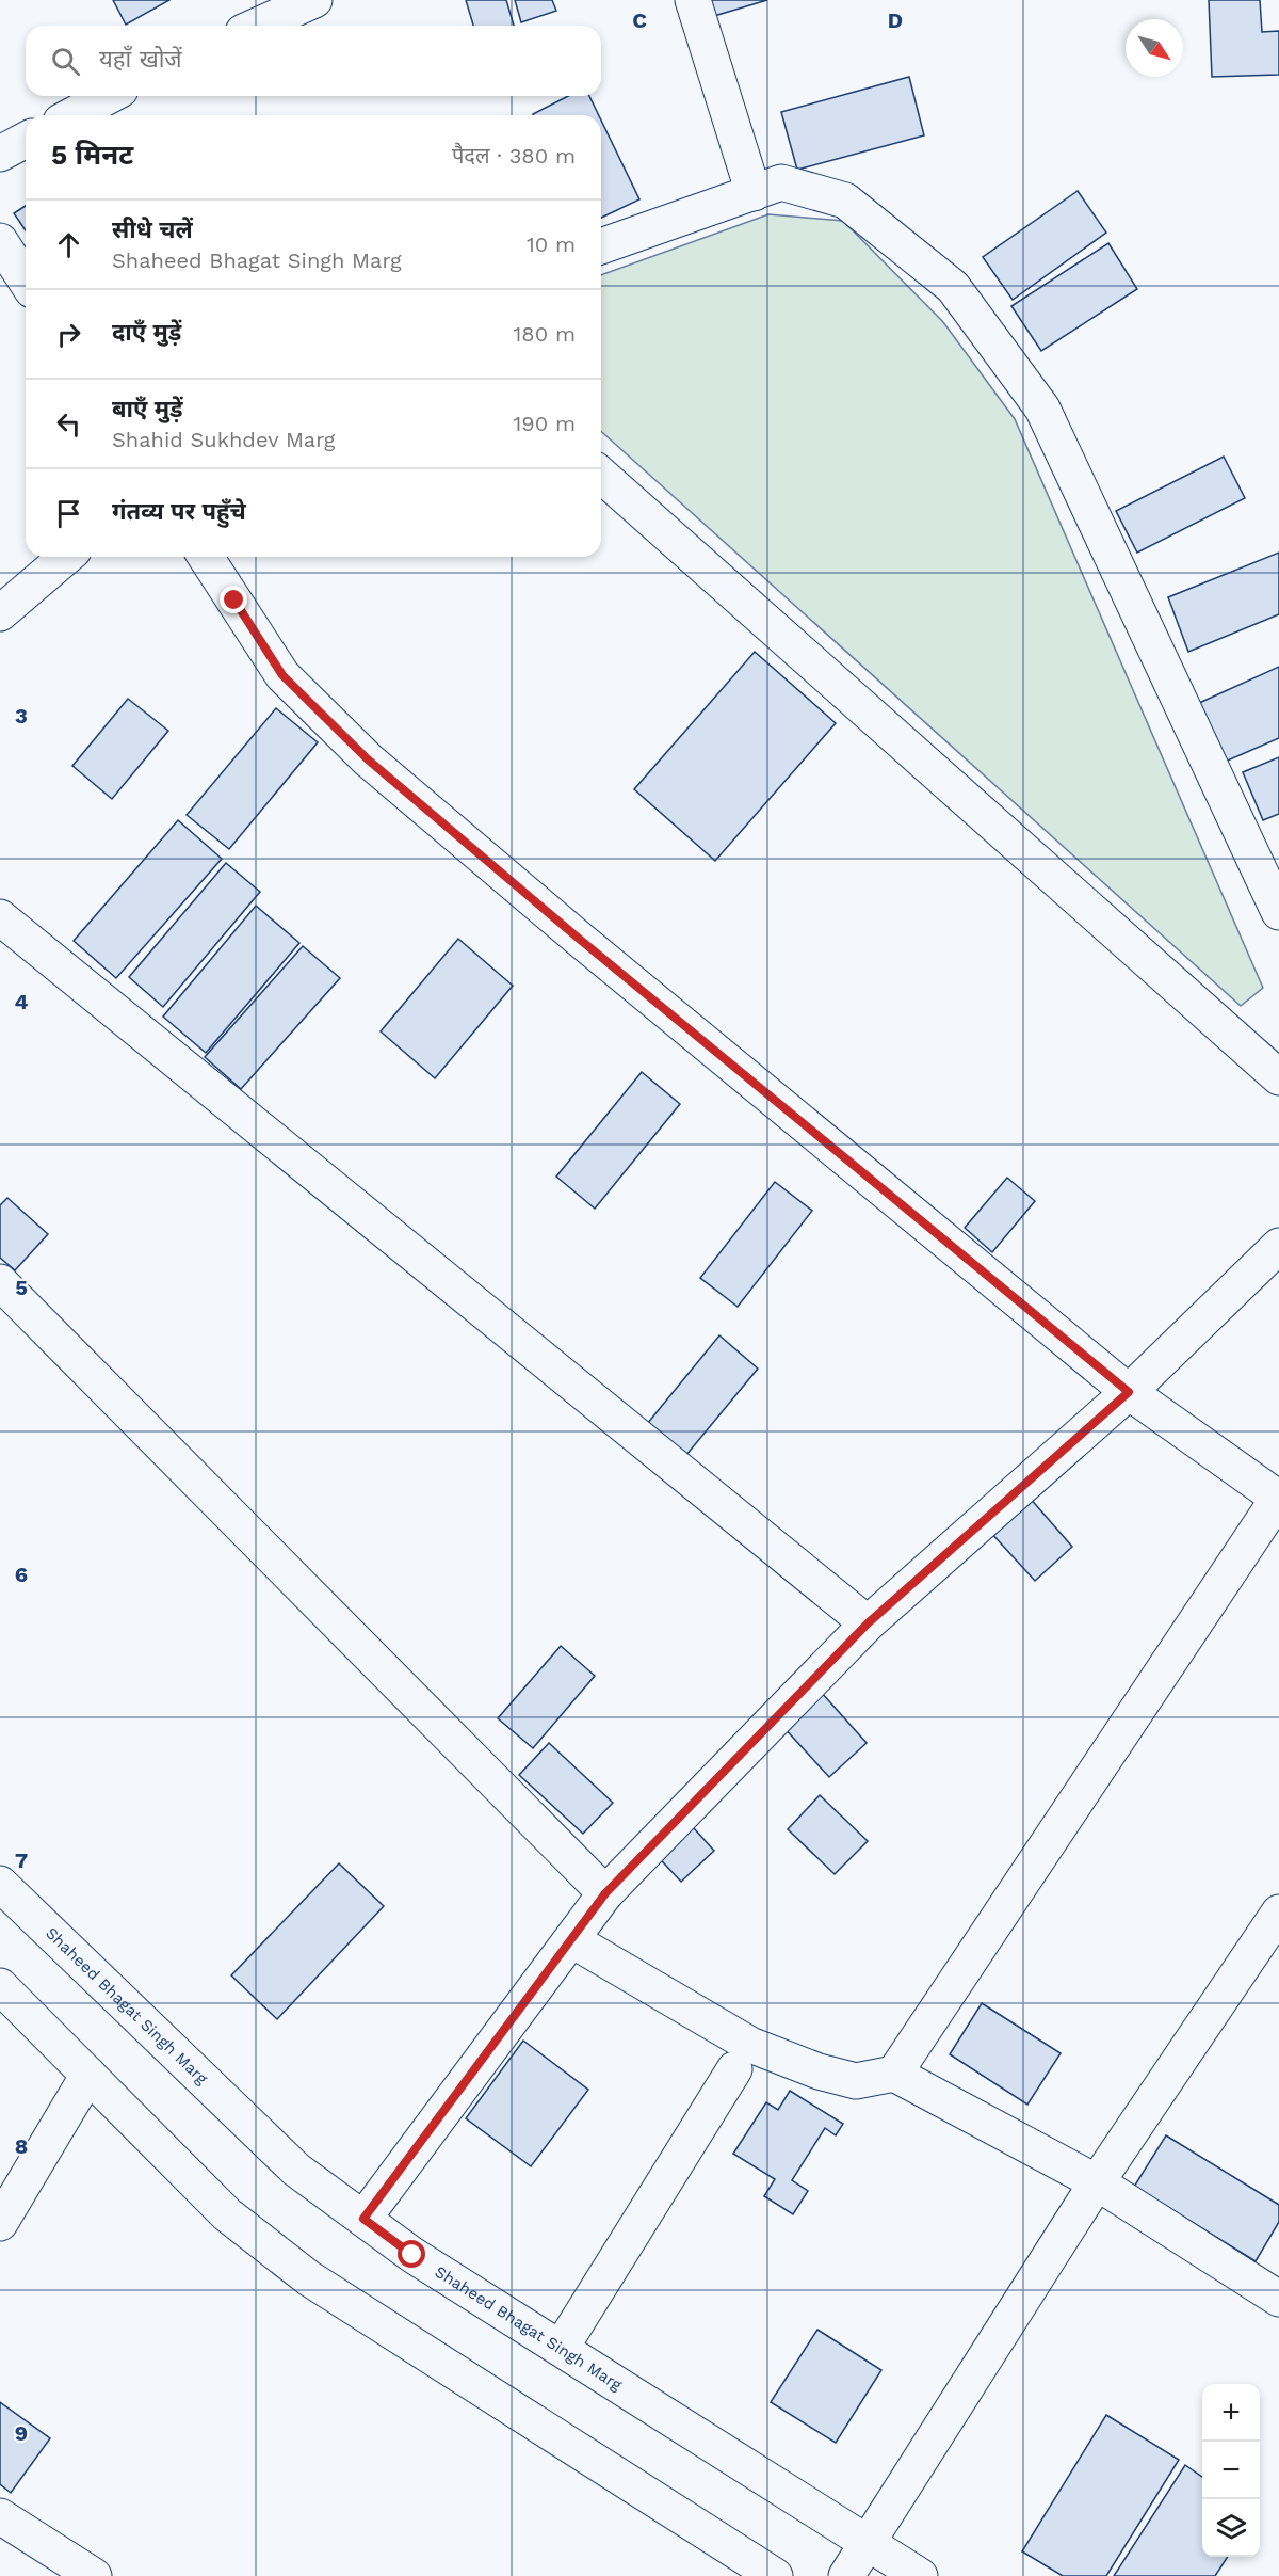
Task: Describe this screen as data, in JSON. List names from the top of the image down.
{
  "streets": {
    "street": ["Shaheed Bhagat Singh Marg"]
  },
  "north": "bottom right",
  "page": {
    "search": "यहाँ खोजें",
    "heading": ["5 मिनट", "पैदल · 380 m"],
    "list": [
      ["सीधे चलें", "Shaheed Bhagat Singh Marg", "10 m"],
      ["दाएँ मुड़ें", "180 m"],
      ["बाएँ मुड़ें", "Shahid Sukhdev Marg", "190 m"],
      "गंतव्य पर पहुँचे"
    ],
    "map_buttons": ["+", "−"]
  },
  "grid": {
    "columns": ["C", "D"],
    "rows": [
      "3",
      "4",
      "5",
      "6",
      "7",
      "8",
      "9"
    ]
  }
}
